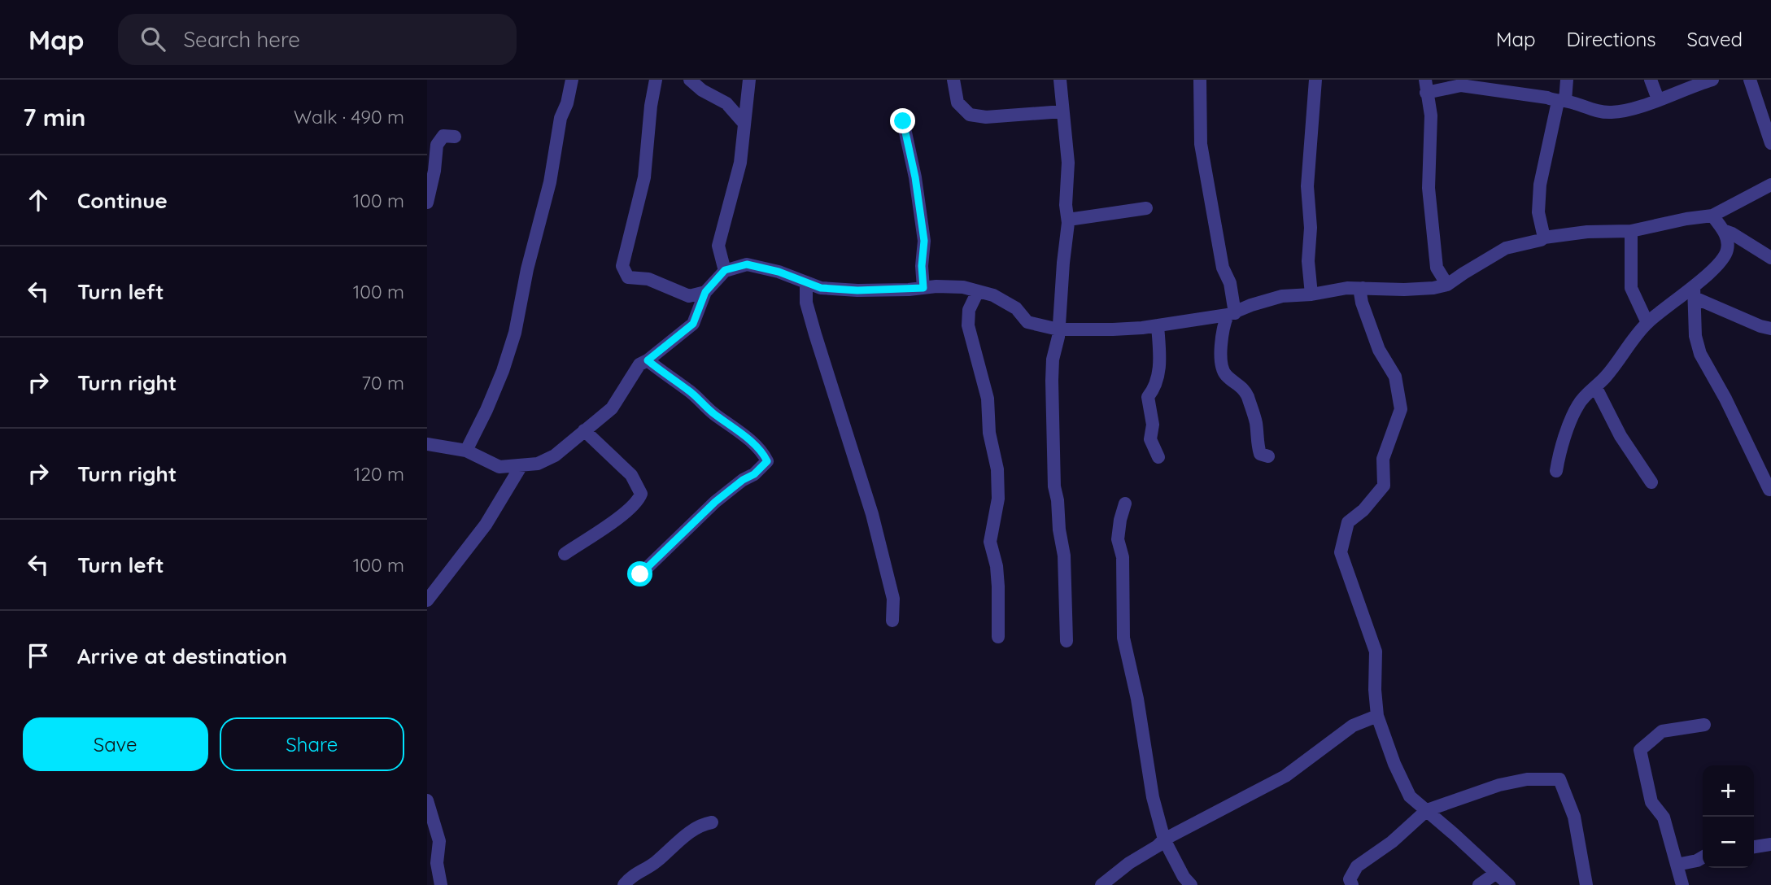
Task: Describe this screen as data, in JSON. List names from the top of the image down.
{
  "page": {
    "header": "Map",
    "search": "Search here",
    "nav": ["Map", "Directions", "Saved"],
    "heading": ["7 min", "Walk · 490 m"],
    "list": [
      ["Continue", "100 m"],
      ["Turn left", "100 m"],
      ["Turn right", "70 m"],
      ["Turn right", "120 m"],
      ["Turn left", "100 m"],
      "Arrive at destination"
    ],
    "buttons": ["Save", "Share"],
    "map_buttons": ["+", "−"]
  }
}
